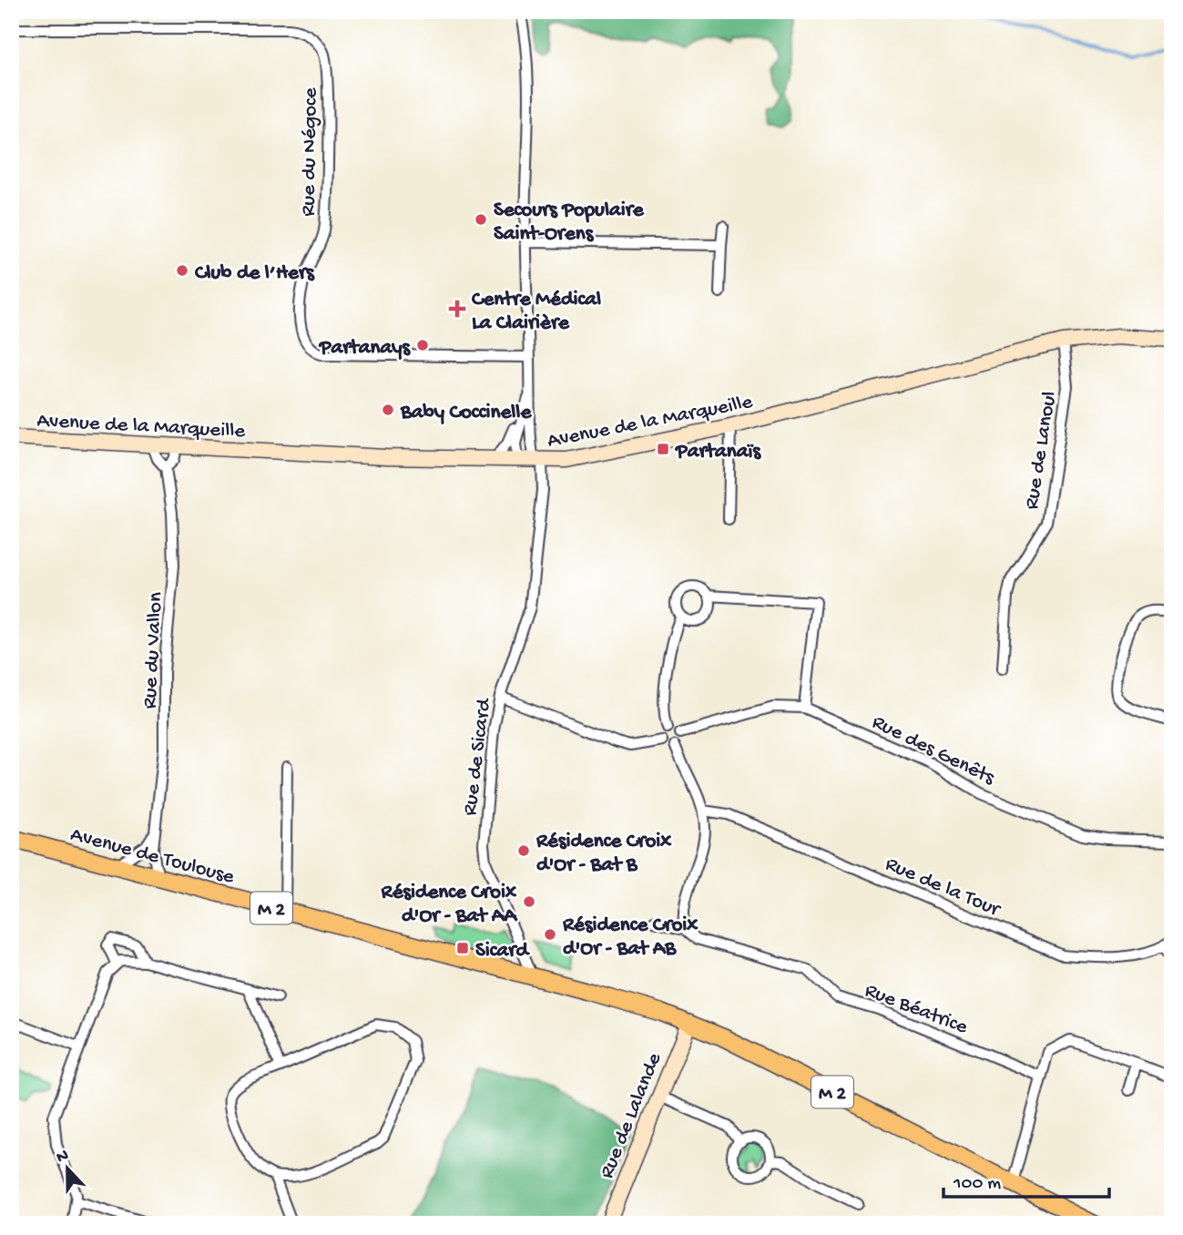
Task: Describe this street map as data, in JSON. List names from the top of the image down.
{
  "streets": {
    "main road": ["Avenue de Toulouse", "M 2"],
    "street": [
      "Rue du Négoce",
      "Avenue de la Marqueille",
      "Rue de Lanoul",
      "Rue du Vallon",
      "Rue des Genêts",
      "Rue de Sicard",
      "Rue de la Tour",
      "Rue Béatrice",
      "Rue de Lalande"
    ]
  },
  "crossings": [
    ["Rue du Négoce", "Rue de Sicard"],
    ["Avenue de la Marqueille", "Rue de Lanoul"],
    ["Avenue de la Marqueille", "Rue du Vallon"],
    ["Avenue de la Marqueille", "Rue de Sicard"],
    ["Rue du Vallon", "Avenue de Toulouse"],
    ["Rue de Sicard", "Avenue de Toulouse"],
    ["Avenue de Toulouse", "M 2"],
    ["Avenue de Toulouse", "Rue de Lalande"],
    ["M 2", "Rue de Lalande"]
  ],
  "places": {
    "other": [
      "Secours Populaire Saint-Orens",
      "Club de l’Hers",
      "Partanays",
      "Baby Coccinelle",
      "Résidence Croix d'Or - Bat B",
      "Résidence Croix d'Or - Bat AA",
      "Résidence Croix d'Or - Bat AB"
    ],
    "health": ["Centre Médical La Clairière"],
    "transit": ["Partanaïs", "Sicard"]
  },
  "scale_bar": "100 m",
  "north": "top"
}
